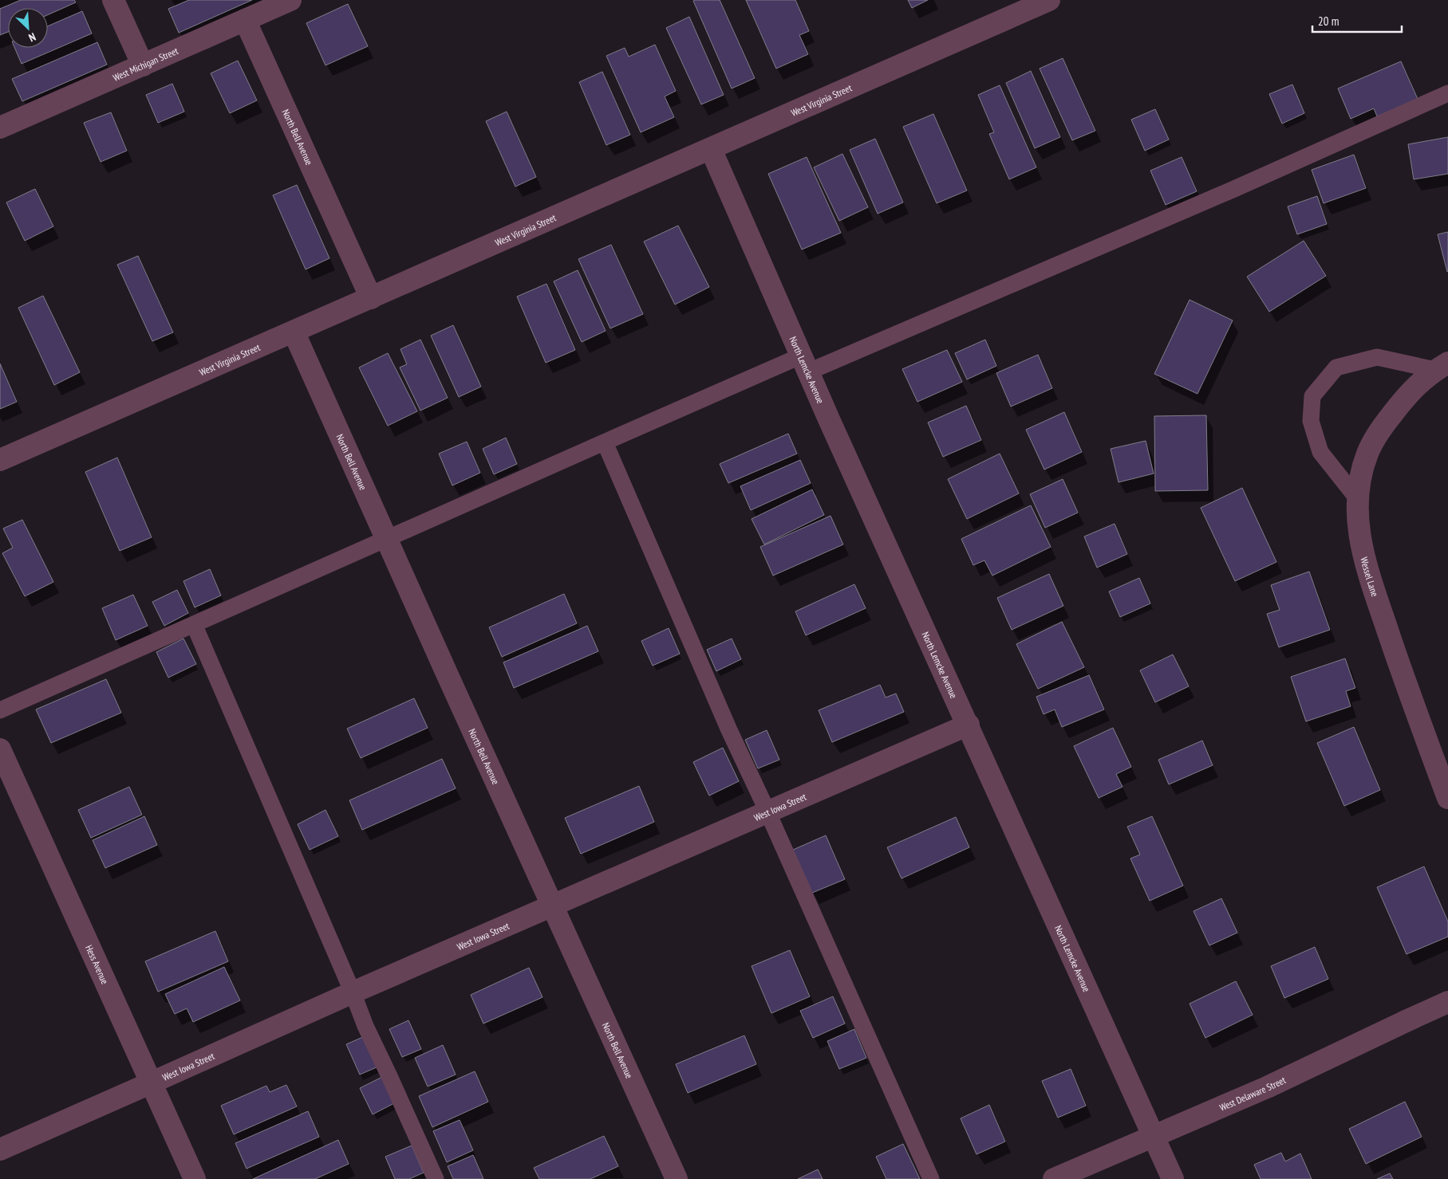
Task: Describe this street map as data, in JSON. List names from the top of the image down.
{
  "streets": {
    "street": [
      "West Michigan Street",
      "West Virginia Street",
      "North Bell Avenue",
      "North Lemcke Avenue",
      "Wessel Lane",
      "West Iowa Street",
      "Hess Avenue",
      "West Delaware Street"
    ]
  },
  "crossings": [
    ["West Michigan Street", "North Bell Avenue"],
    ["West Virginia Street", "North Bell Avenue"],
    ["West Virginia Street", "North Lemcke Avenue"],
    ["North Bell Avenue", "West Iowa Street"],
    ["North Lemcke Avenue", "West Iowa Street"],
    ["North Lemcke Avenue", "West Delaware Street"],
    ["West Iowa Street", "Hess Avenue"]
  ],
  "scale_bar": "20 m",
  "north": "bottom right"
}
